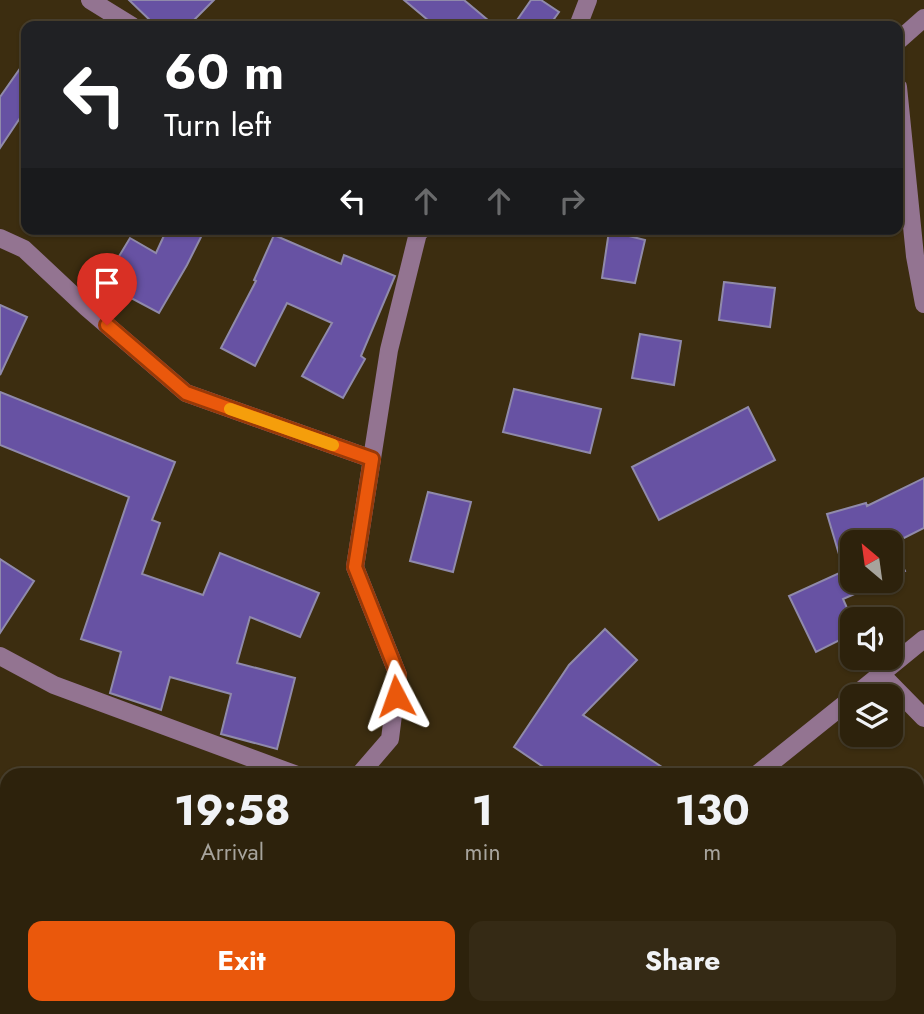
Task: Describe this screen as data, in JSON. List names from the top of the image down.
{
  "north": "top left",
  "page": {
    "turn": ["60 m", "Turn left"],
    "eta": [
      "19:58",
      "Arrival",
      "1",
      "min",
      "130",
      "m"
    ],
    "buttons": ["Exit", "Share"]
  }
}
